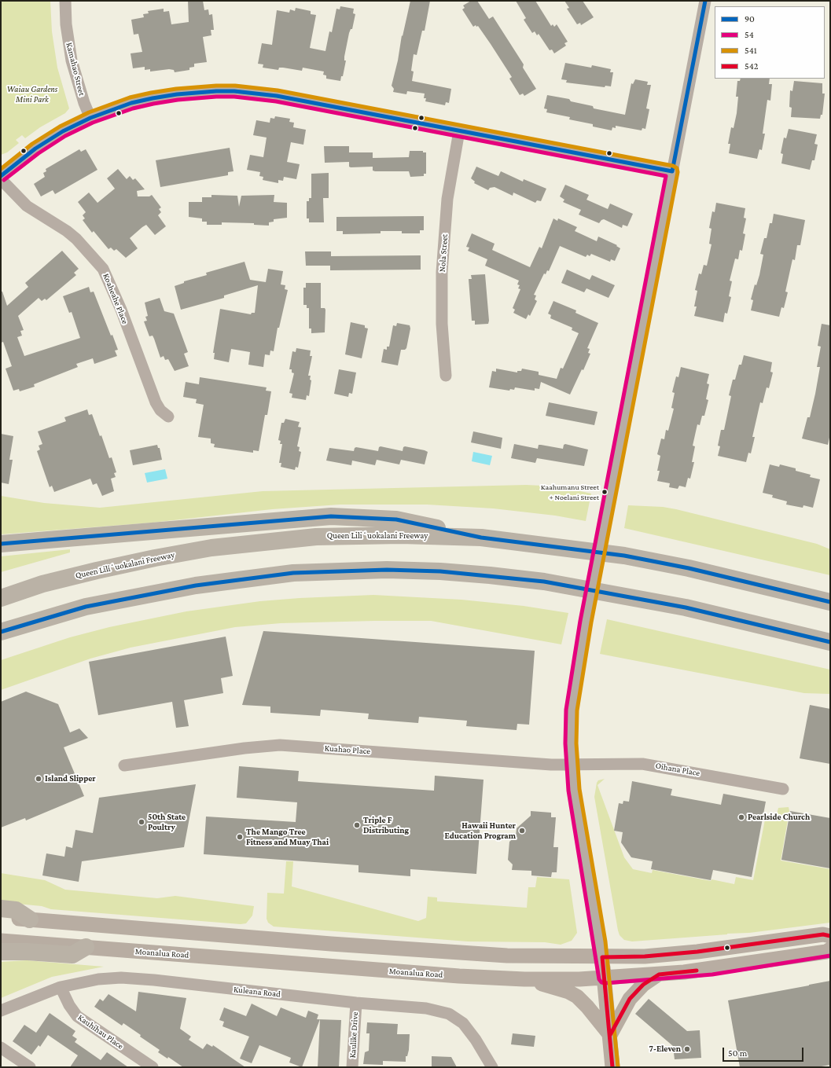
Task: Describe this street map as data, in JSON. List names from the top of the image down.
{
  "streets": {
    "highway": ["Queen Liliʻuokalani Freeway"],
    "main road": ["Moanalua Road"],
    "street": [
      "Kamahao Street",
      "Nola Street",
      "Koaheahe Place",
      "Kuahao Place",
      "Oihana Place",
      "Kuleana Road",
      "Kauhihau Place",
      "Kaulike Drive"
    ]
  },
  "crossings": [
    ["Kuahao Place", "Oihana Place"],
    ["Kuleana Road", "Kauhihau Place"],
    ["Kuleana Road", "Kaulike Drive"]
  ],
  "parks": ["Waiau Gardens Mini Park"],
  "places": [
    "Kaahumanu Street + Noelani Street",
    "Island Slipper",
    "Pearlside Church",
    "50th State Poultry",
    "Triple F Distributing",
    "Hawaii Hunter Education Program",
    "The Mango Tree Fitness and Muay Thai",
    "7-Eleven"
  ],
  "lines": [
    "transit line 90",
    "transit line 541",
    "transit line 54",
    "transit line 542"
  ],
  "legend": [
    "90",
    "54",
    "541",
    "542"
  ],
  "scale_bar": "50 m"
}
